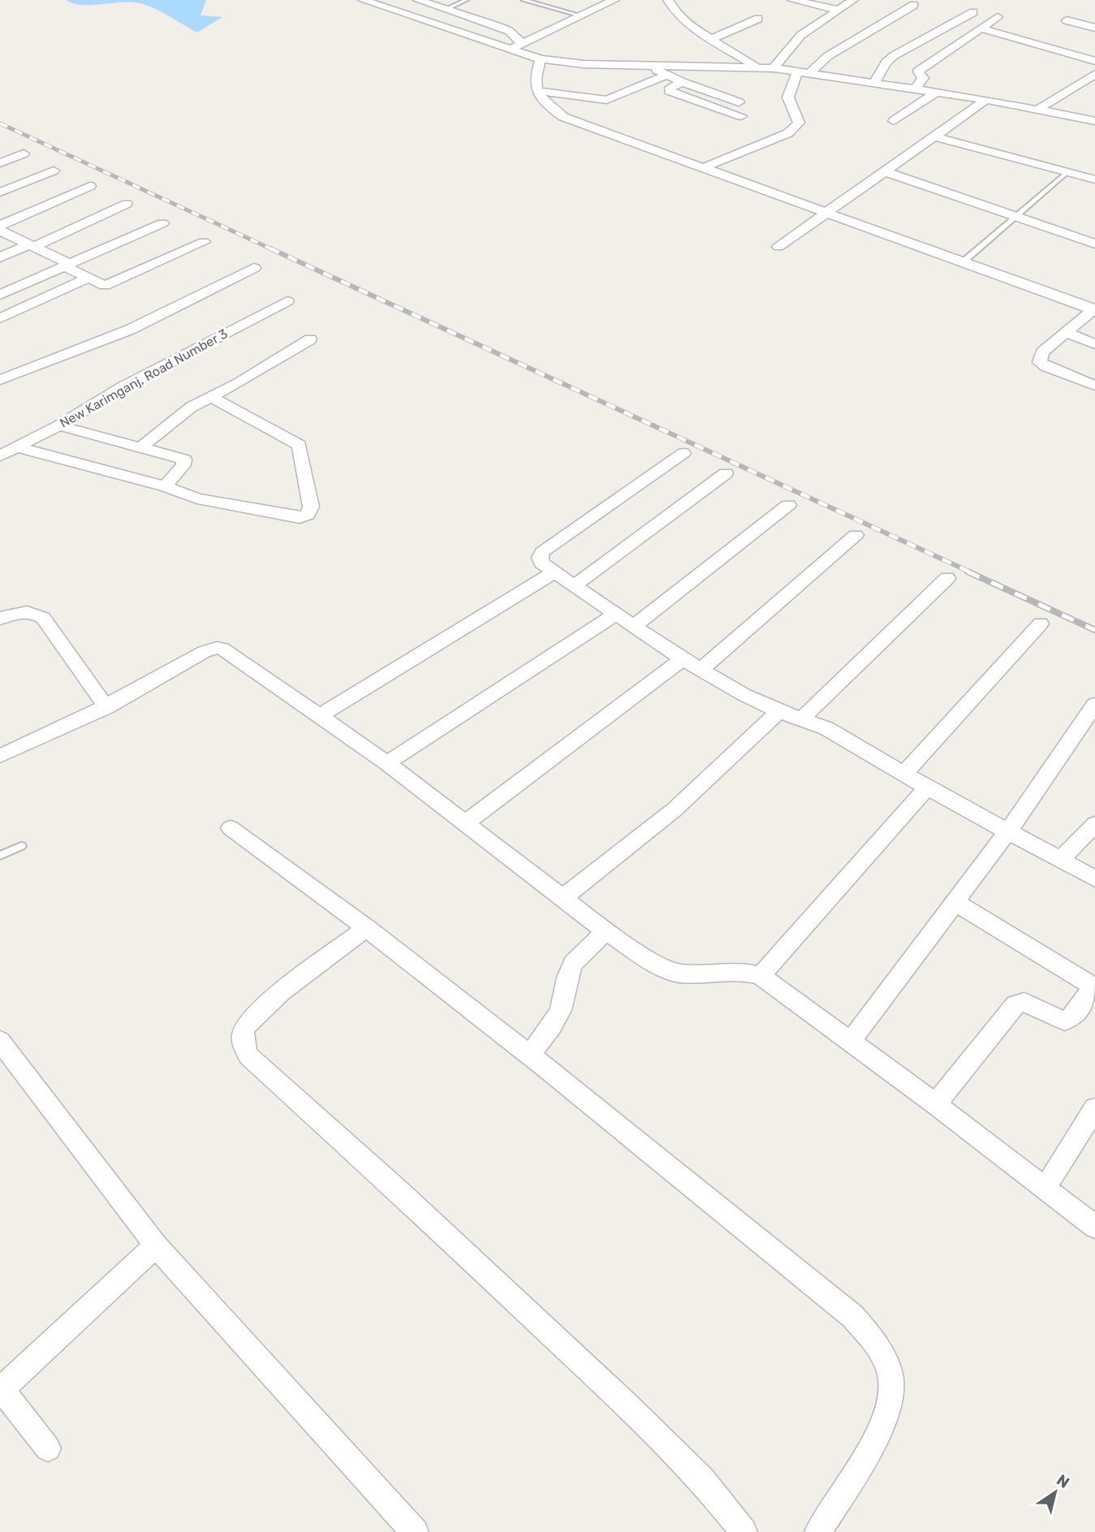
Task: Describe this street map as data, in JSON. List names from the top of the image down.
{
  "streets": {
    "street": ["New Karimganj, Road Number 3"]
  },
  "north": "top right"
}
